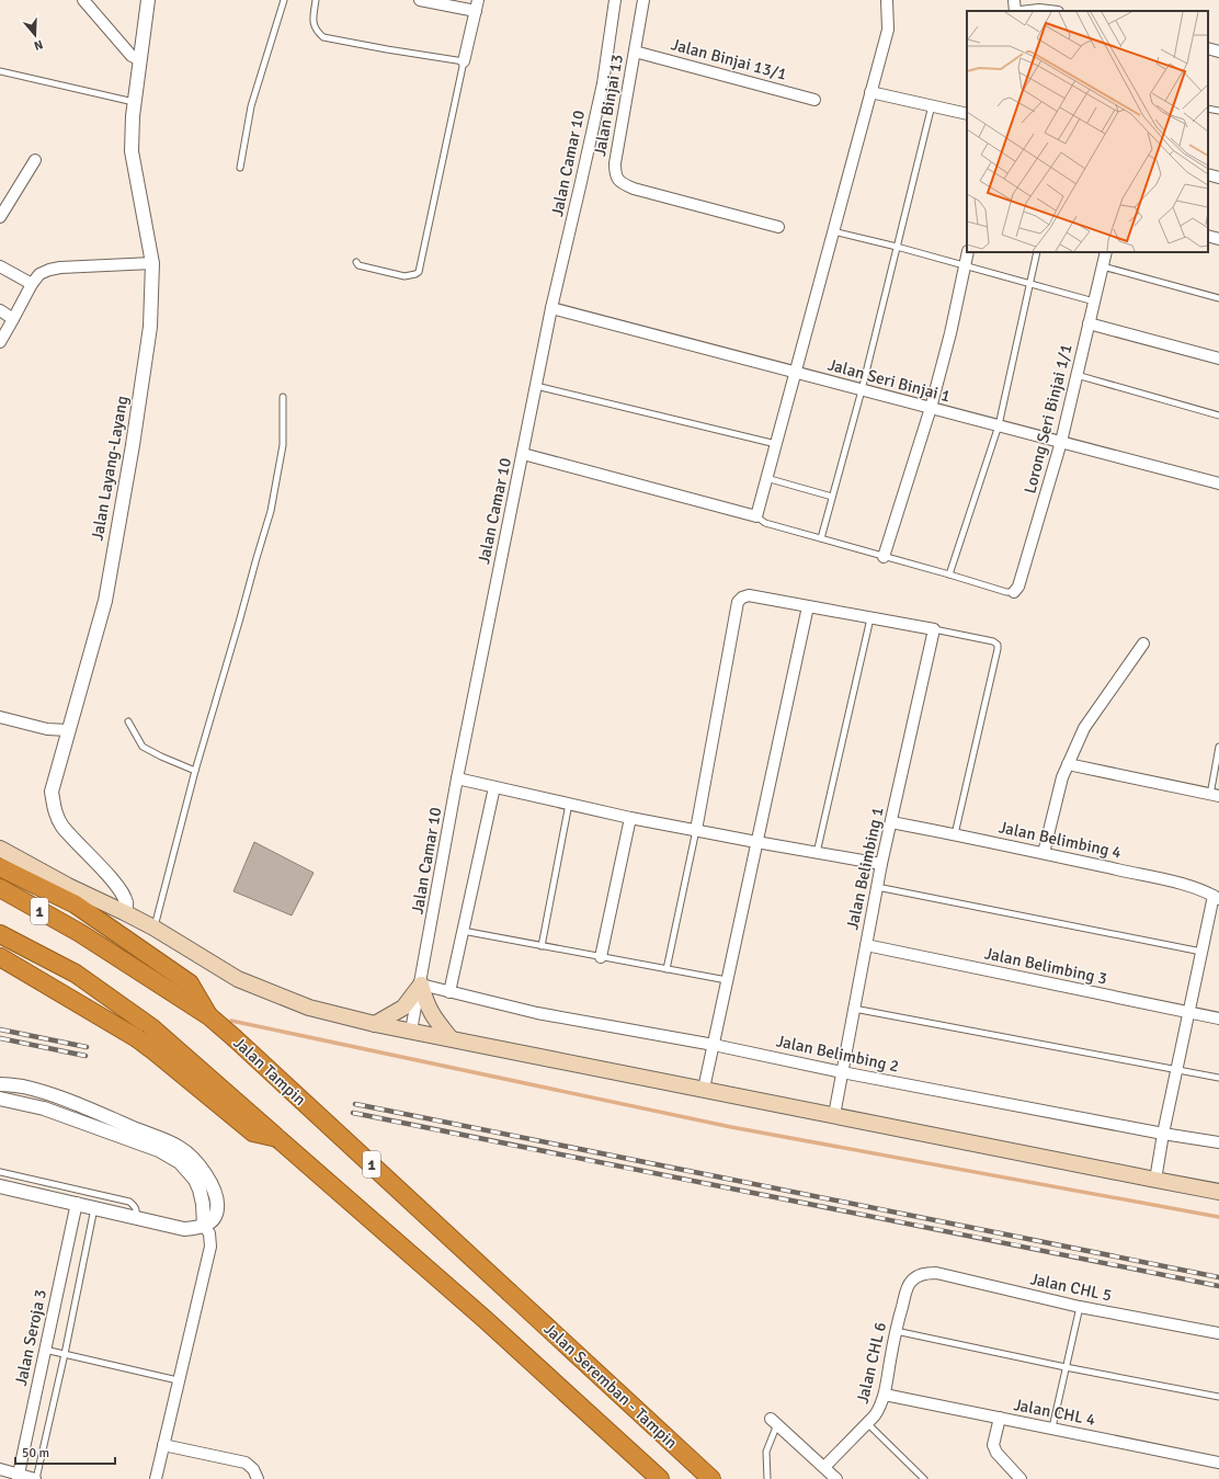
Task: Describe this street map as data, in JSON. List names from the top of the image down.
{
  "streets": {
    "highway": ["1", "Jalan Tampin", "Jalan Seremban - Tampin"],
    "street": [
      "Jalan Binjai 13/1",
      "Jalan Binjai 13",
      "Jalan Camar 10",
      "Jalan Seri Binjai 1",
      "Lorong Seri Binjai 1/1",
      "Jalan Layang-Layang",
      "Jalan Belimbing 4",
      "Jalan Belimbing 1",
      "Jalan Belimbing 3",
      "Jalan Belimbing 2",
      "Jalan CHL 5",
      "Jalan Seroja 3",
      "Jalan CHL 6",
      "Jalan CHL 4"
    ]
  },
  "crossings": [
    ["Jalan Binjai 13/1", "Jalan Binjai 13"],
    ["Jalan Camar 10", "Jalan Seri Binjai 1"],
    ["Jalan Camar 10", "Jalan Belimbing 2"],
    ["Jalan Seri Binjai 1", "Lorong Seri Binjai 1/1"],
    ["Jalan Belimbing 4", "Jalan Belimbing 1"],
    ["Jalan Belimbing 1", "Jalan Belimbing 3"],
    ["Jalan Belimbing 1", "Jalan Belimbing 2"],
    ["1", "Jalan Seremban - Tampin"],
    ["Jalan Tampin", "Jalan Seremban - Tampin"],
    ["Jalan CHL 5", "Jalan CHL 6"],
    ["Jalan CHL 6", "Jalan CHL 4"]
  ],
  "scale_bar": "50 m",
  "north": "bottom"
}
